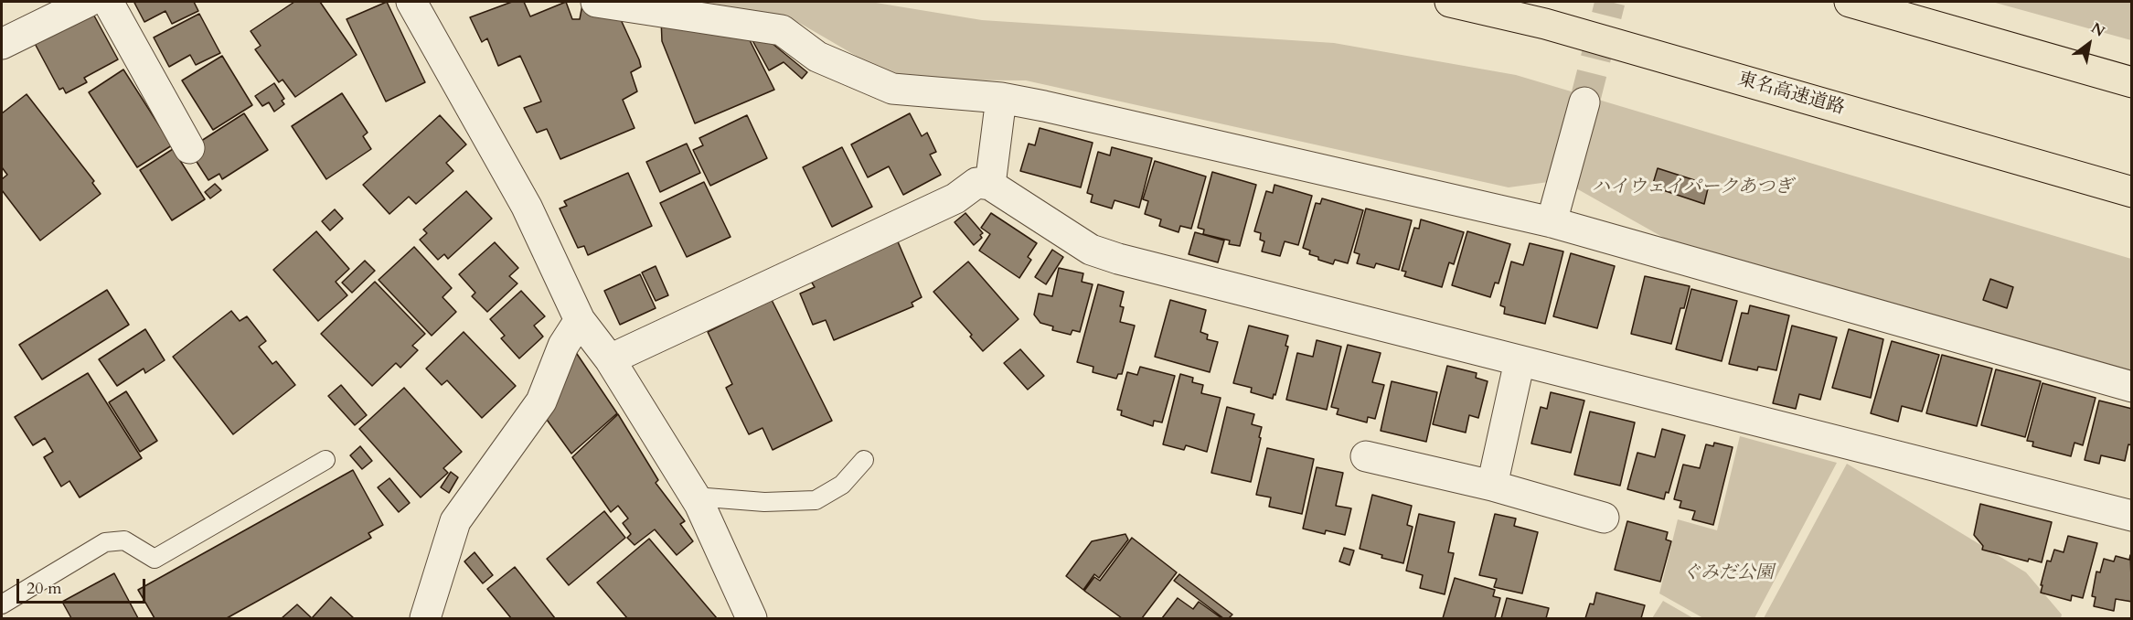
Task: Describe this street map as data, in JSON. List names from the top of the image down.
{
  "streets": {
    "highway": ["東名高速道路"]
  },
  "parks": ["ハイウェイパークあつぎ", "ぐみだ公園"],
  "scale_bar": "20 m",
  "north": "top right"
}
